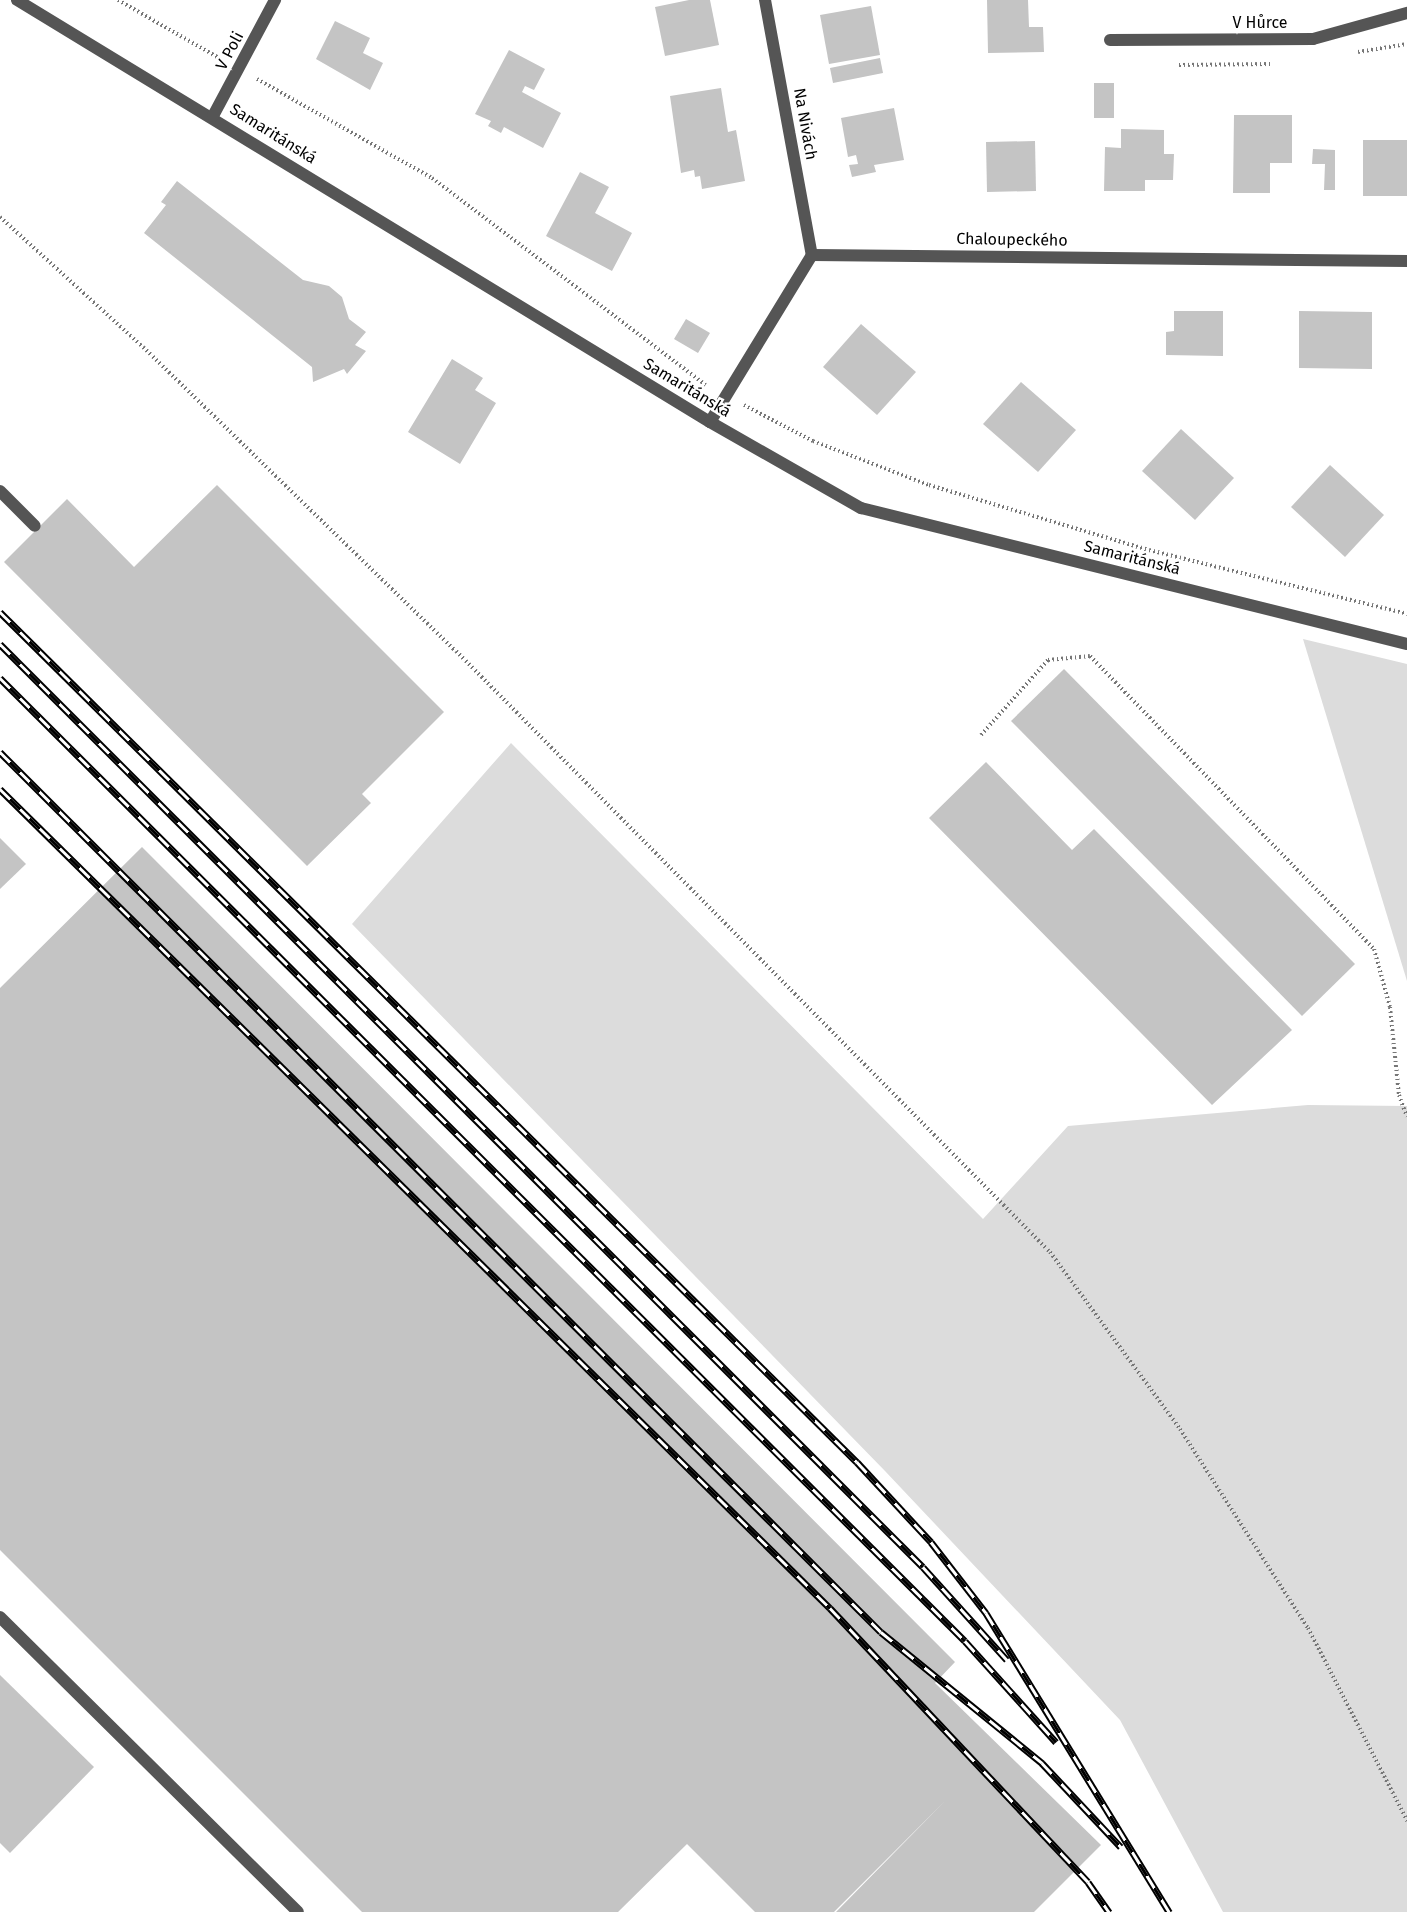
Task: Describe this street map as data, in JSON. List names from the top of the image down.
{
  "streets": {
    "street": [
      "V Hůrce",
      "V Poli",
      "Na Nivách",
      "Samaritánská",
      "Chaloupeckého"
    ]
  },
  "crossings": [
    ["V Poli", "Samaritánská"],
    ["Na Nivách", "Chaloupeckého"]
  ]
}
